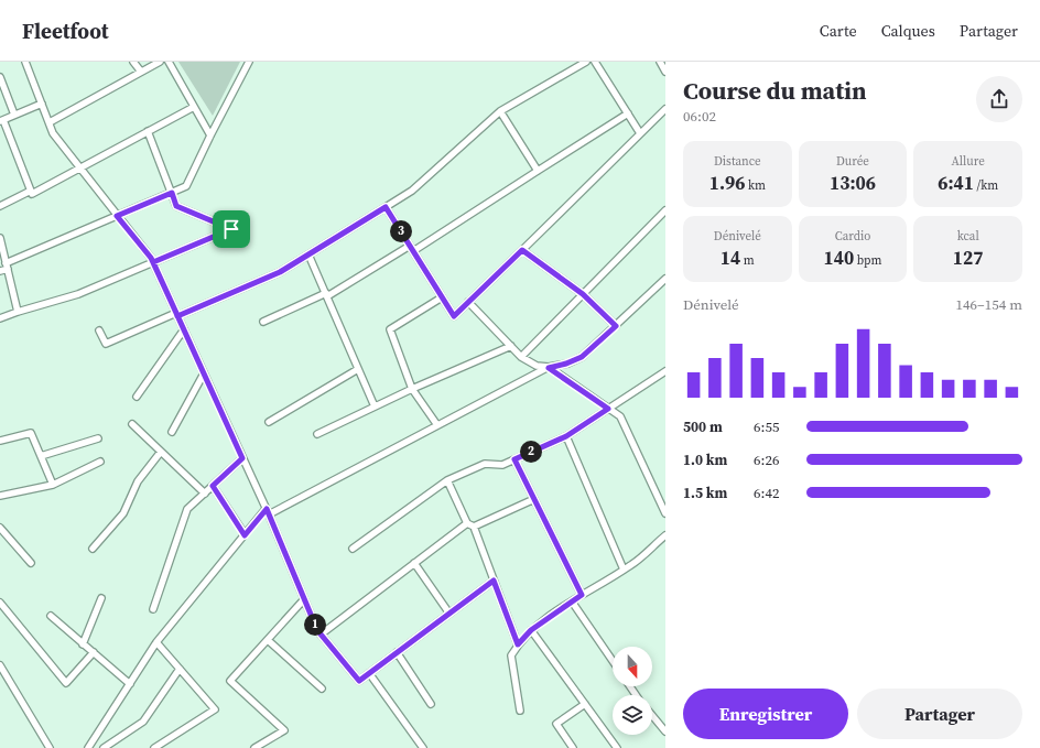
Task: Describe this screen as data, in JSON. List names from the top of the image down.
{
  "north": "bottom",
  "page": {
    "header": "Fleetfoot",
    "nav": ["Carte", "Calques", "Partager"],
    "heading": ["Course du matin", "06:02"],
    "stats": [
      ["Distance", "1.96 km"],
      ["Durée", "13:06"],
      ["Allure", "6:41 /km"],
      ["Dénivelé", "14 m"],
      ["Cardio", "140 bpm"],
      ["kcal", "127"]
    ],
    "pins": ["3", "2", "1"],
    "chart": ["Dénivelé", "146–154 m"],
    "list": [
      {
        "name": "500 m",
        "note": "6:55"
      },
      {
        "name": "1.0 km",
        "note": "6:26"
      },
      {
        "name": "1.5 km",
        "note": "6:42"
      }
    ],
    "buttons": ["Enregistrer", "Partager"]
  }
}
